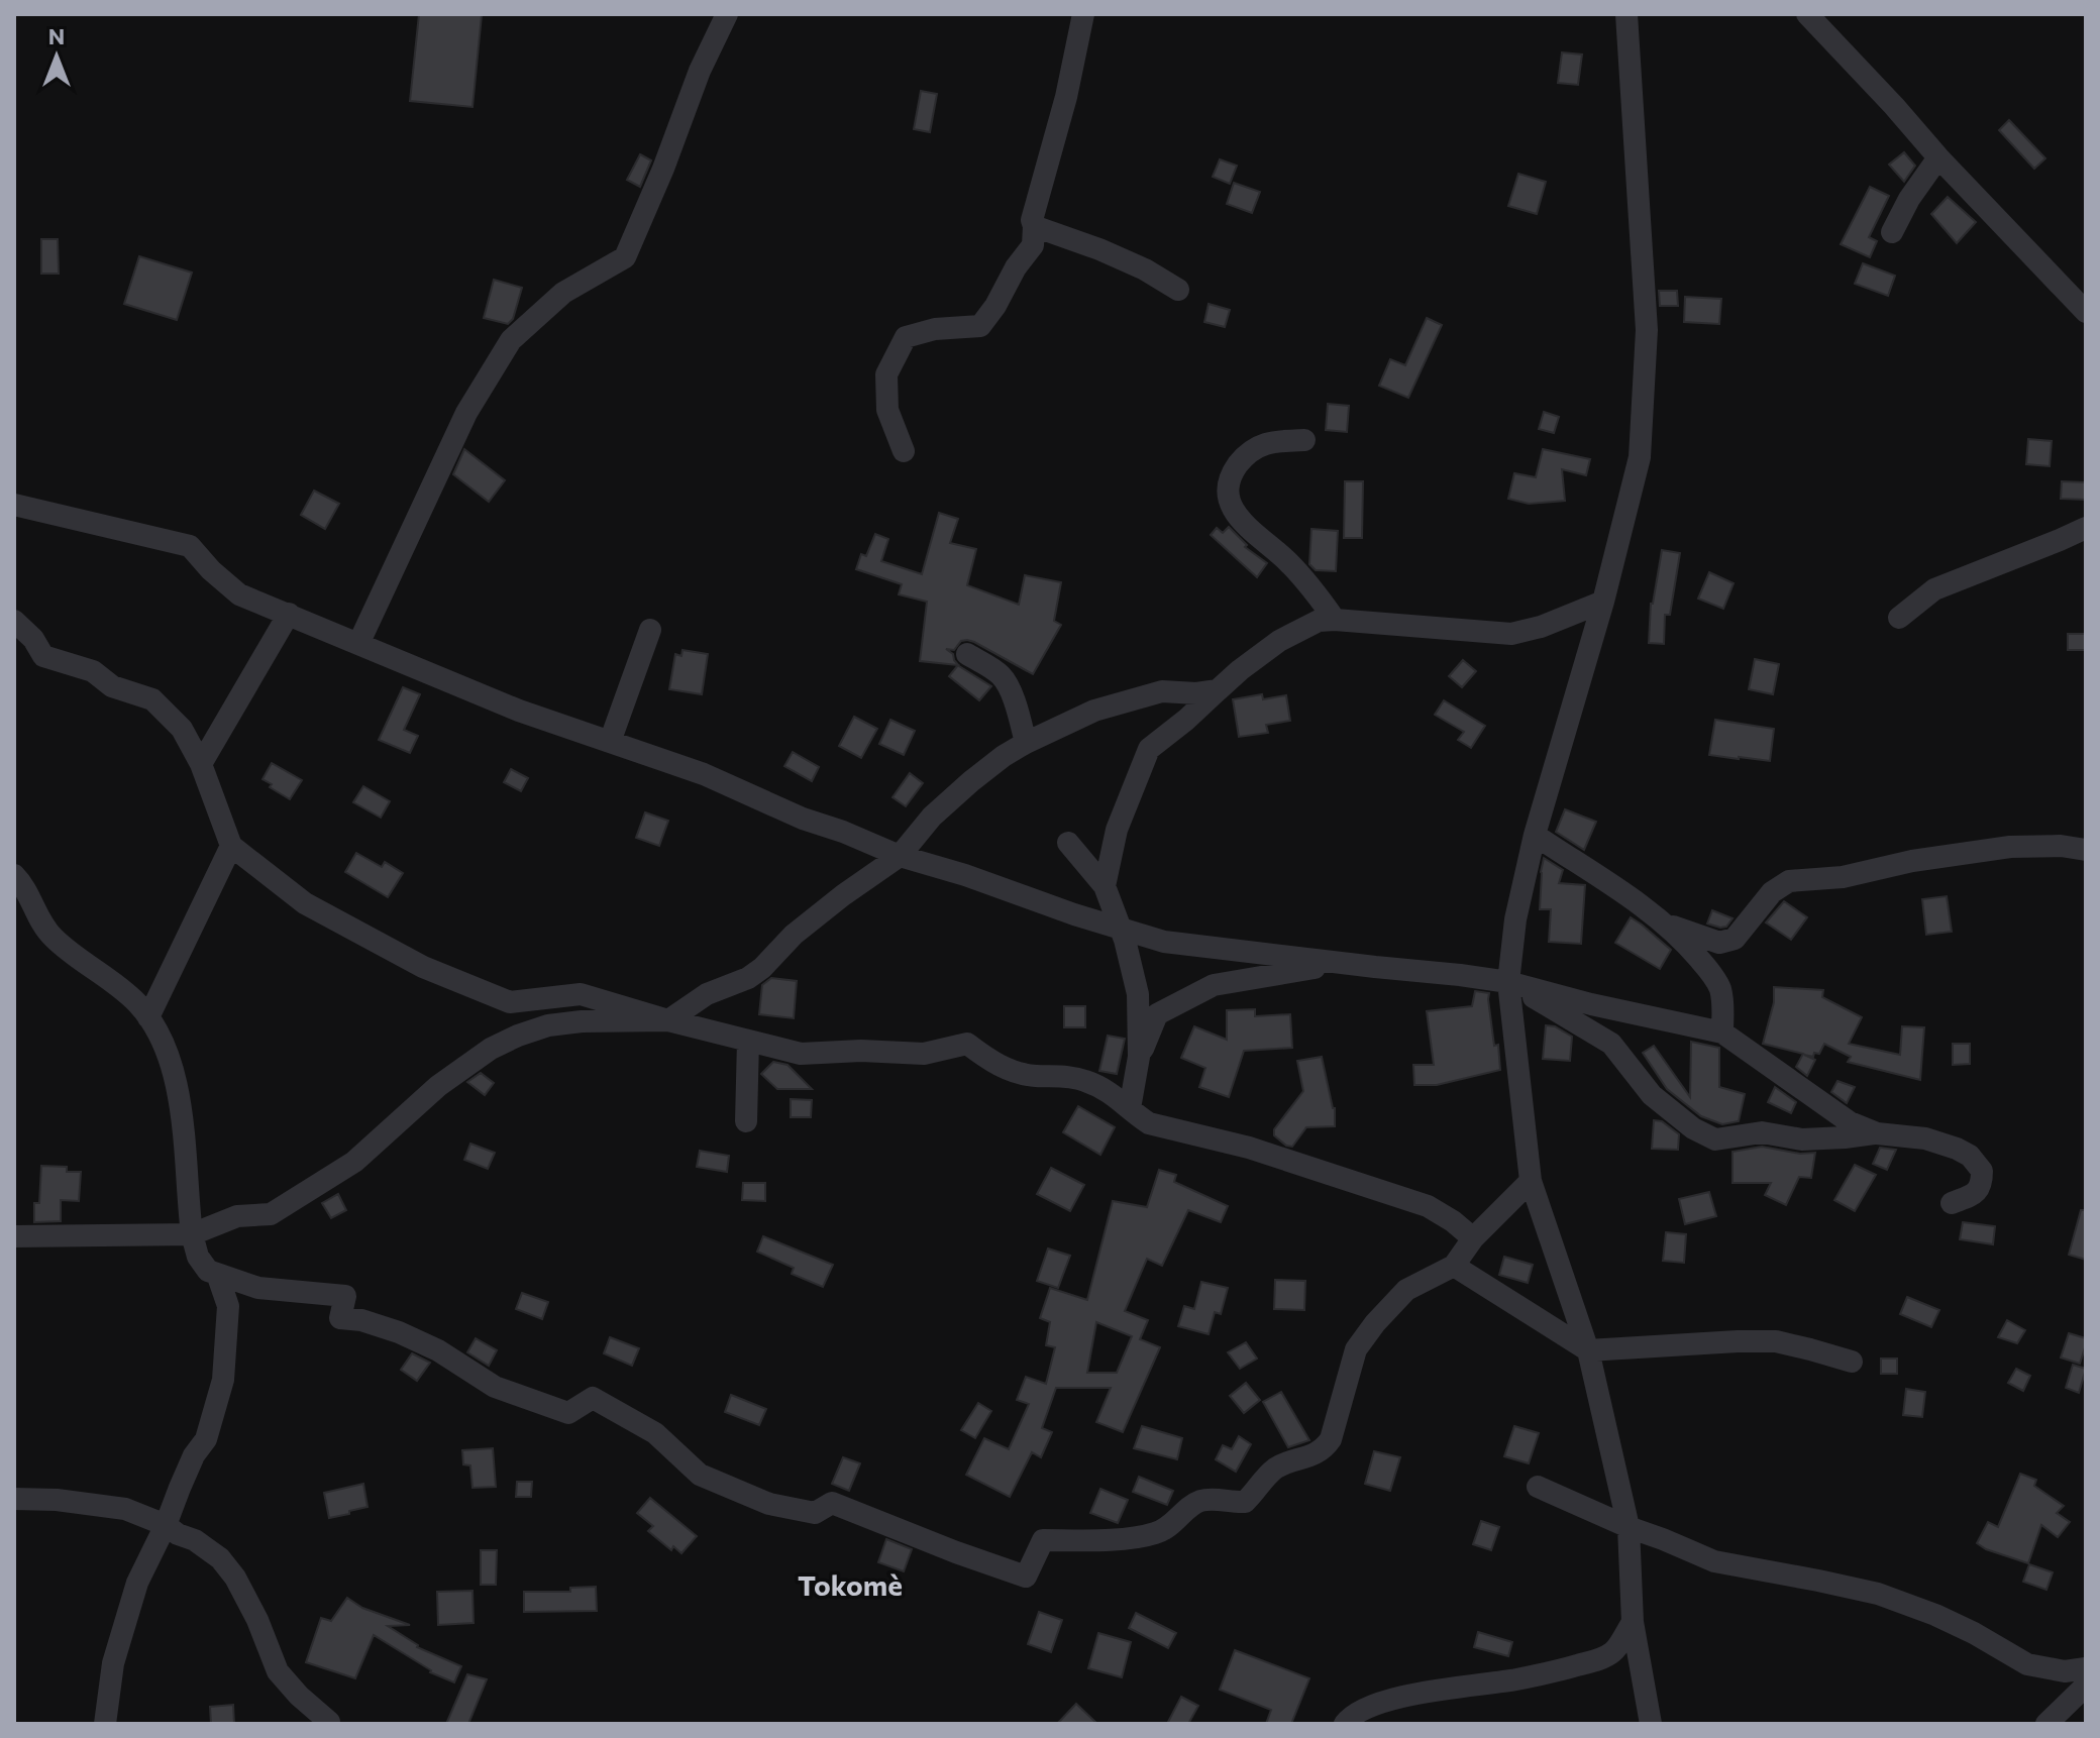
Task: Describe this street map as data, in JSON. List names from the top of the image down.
{
  "districts": ["Tokomè"],
  "north": "top"
}
